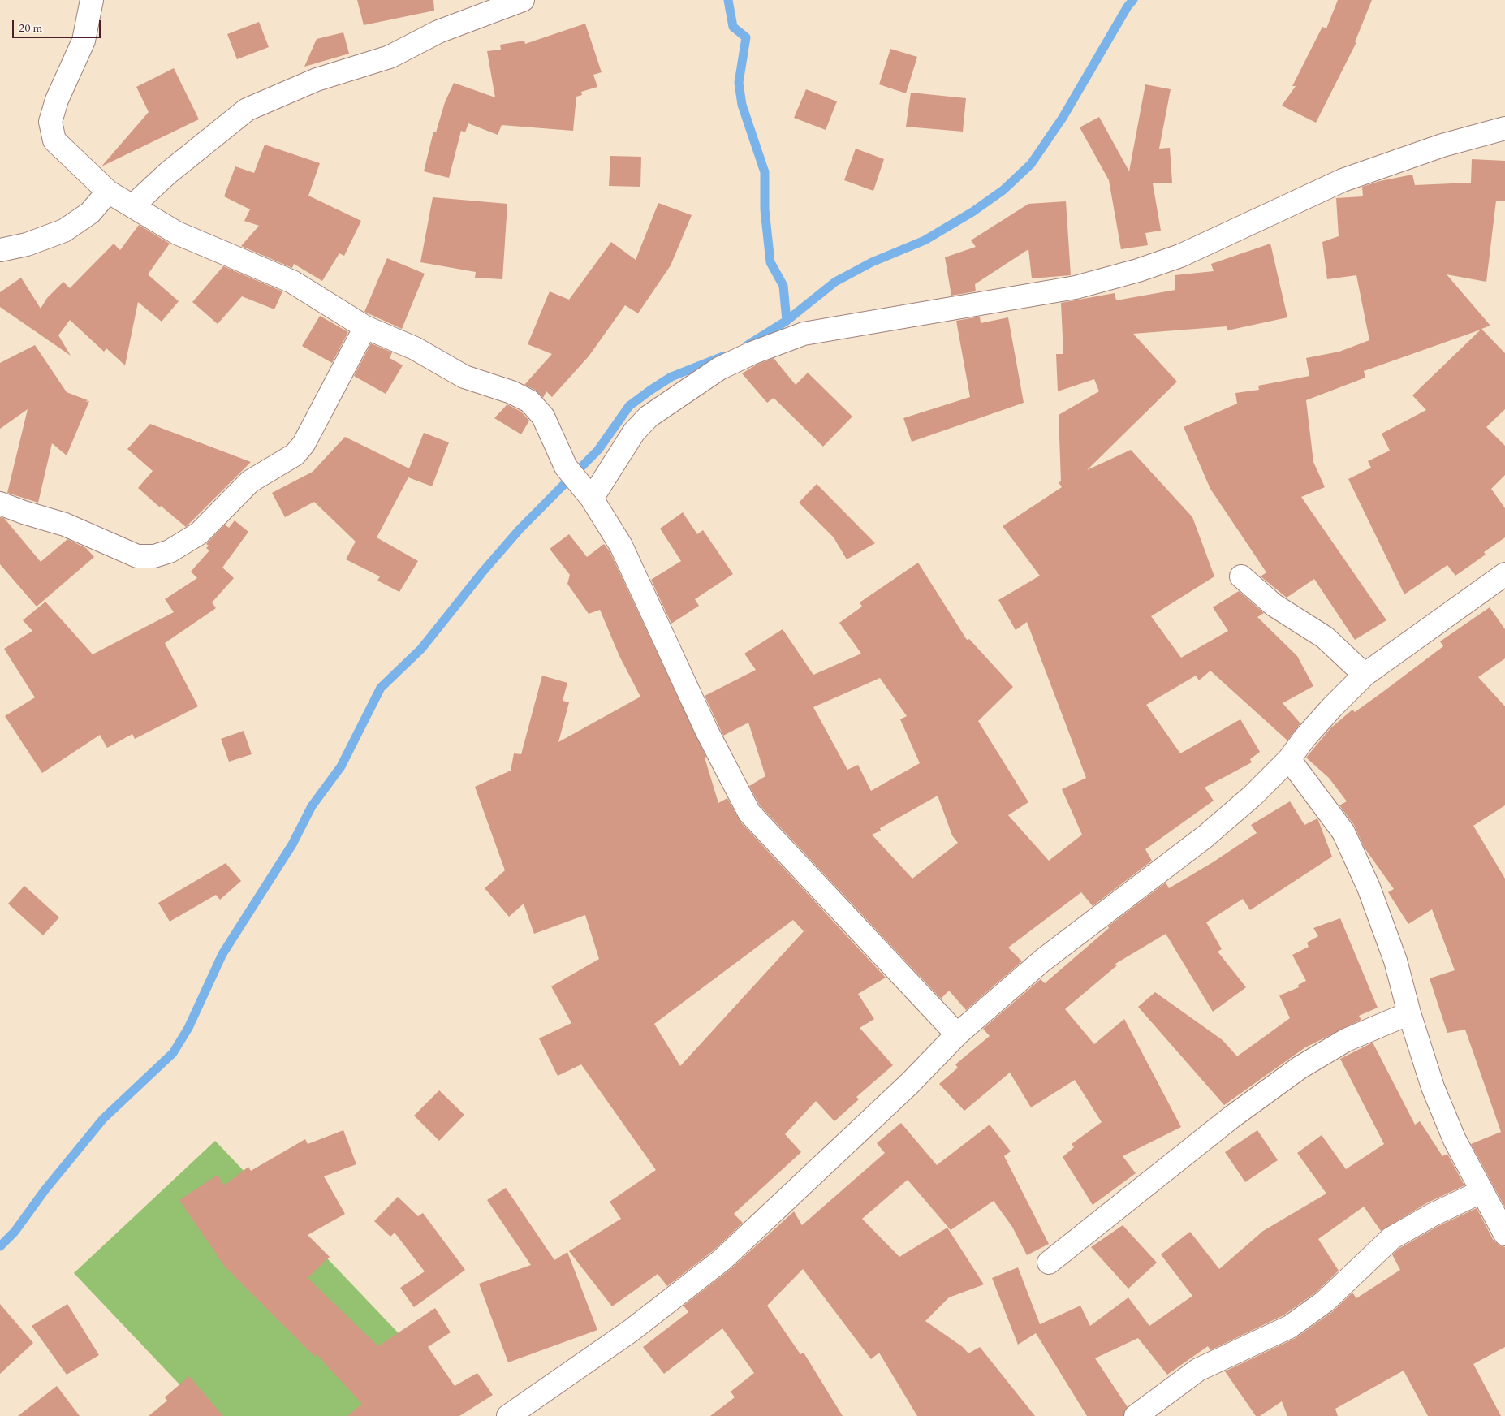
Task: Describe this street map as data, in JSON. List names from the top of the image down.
{
  "scale_bar": "20 m"
}
